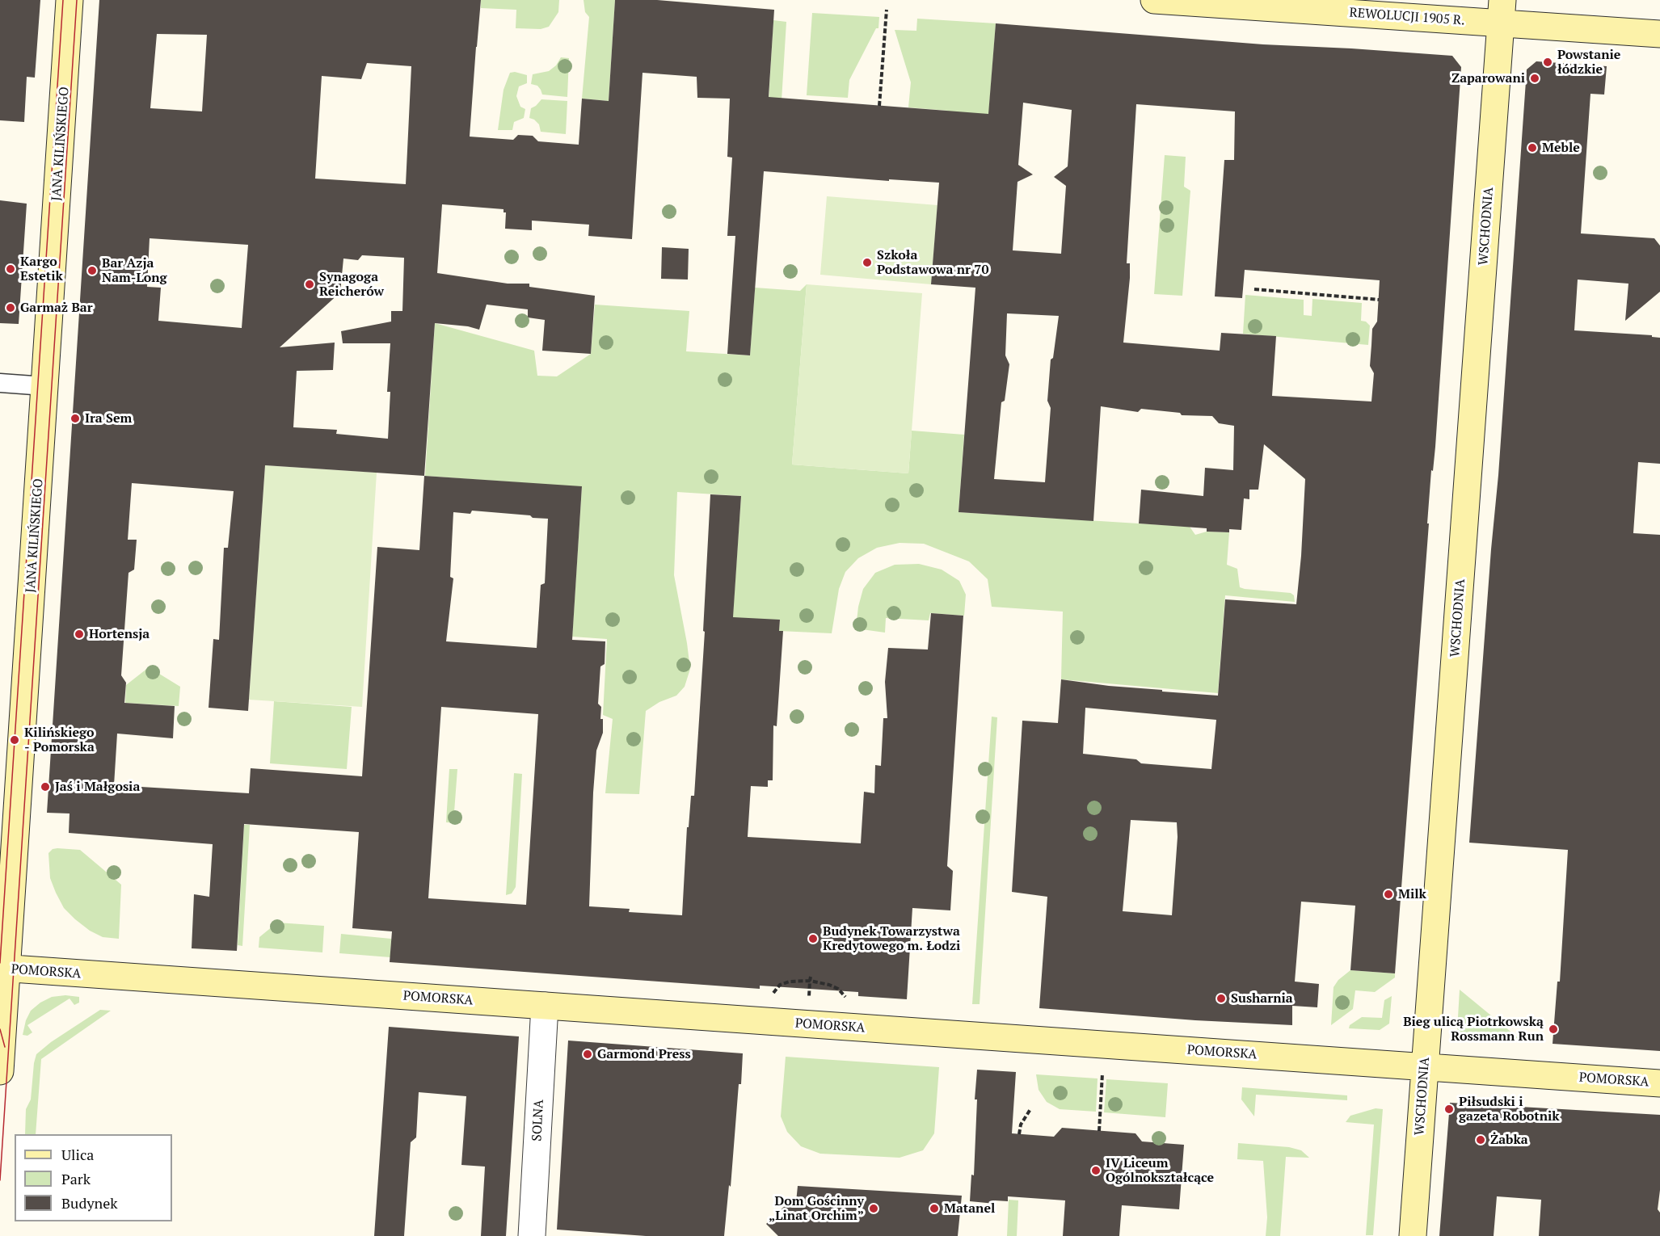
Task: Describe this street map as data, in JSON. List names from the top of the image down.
{
  "streets": {
    "street": [
      "REWOLUCJI 1905 R.",
      "JANA KILIŃSKIEGO",
      "WSCHODNIA",
      "POMORSKA",
      "SOLNA"
    ]
  },
  "crossings": [
    ["REWOLUCJI 1905 R.", "WSCHODNIA"],
    ["JANA KILIŃSKIEGO", "POMORSKA"],
    ["WSCHODNIA", "POMORSKA"],
    ["POMORSKA", "SOLNA"]
  ],
  "places": [
    "Powstanie łódzkie",
    "Zaparowani",
    "Meble",
    "Szkoła Podstawowa nr 70",
    "Kargo Estetik",
    "Bar Azja Nam-Long",
    "Synagoga Reicherów",
    "Garmaż Bar",
    "Ira Sem",
    "Hortensja",
    "Kilińskiego - Pomorska",
    "Jaś i Małgosia",
    "Milk",
    "Budynek Towarzystwa Kredytowego m. Łodzi",
    "Susharnia",
    "Bieg ulicą Piotrkowską Rossmann Run",
    "Garmond Press",
    "Piłsudski i gazeta Robotnik",
    "Żabka",
    "IV Liceum Ogólnokształcące",
    "Dom Gościnny „Linat Orchim”",
    "Matanel"
  ],
  "legend": ["Ulica", "Park", "Budynek"]
}
